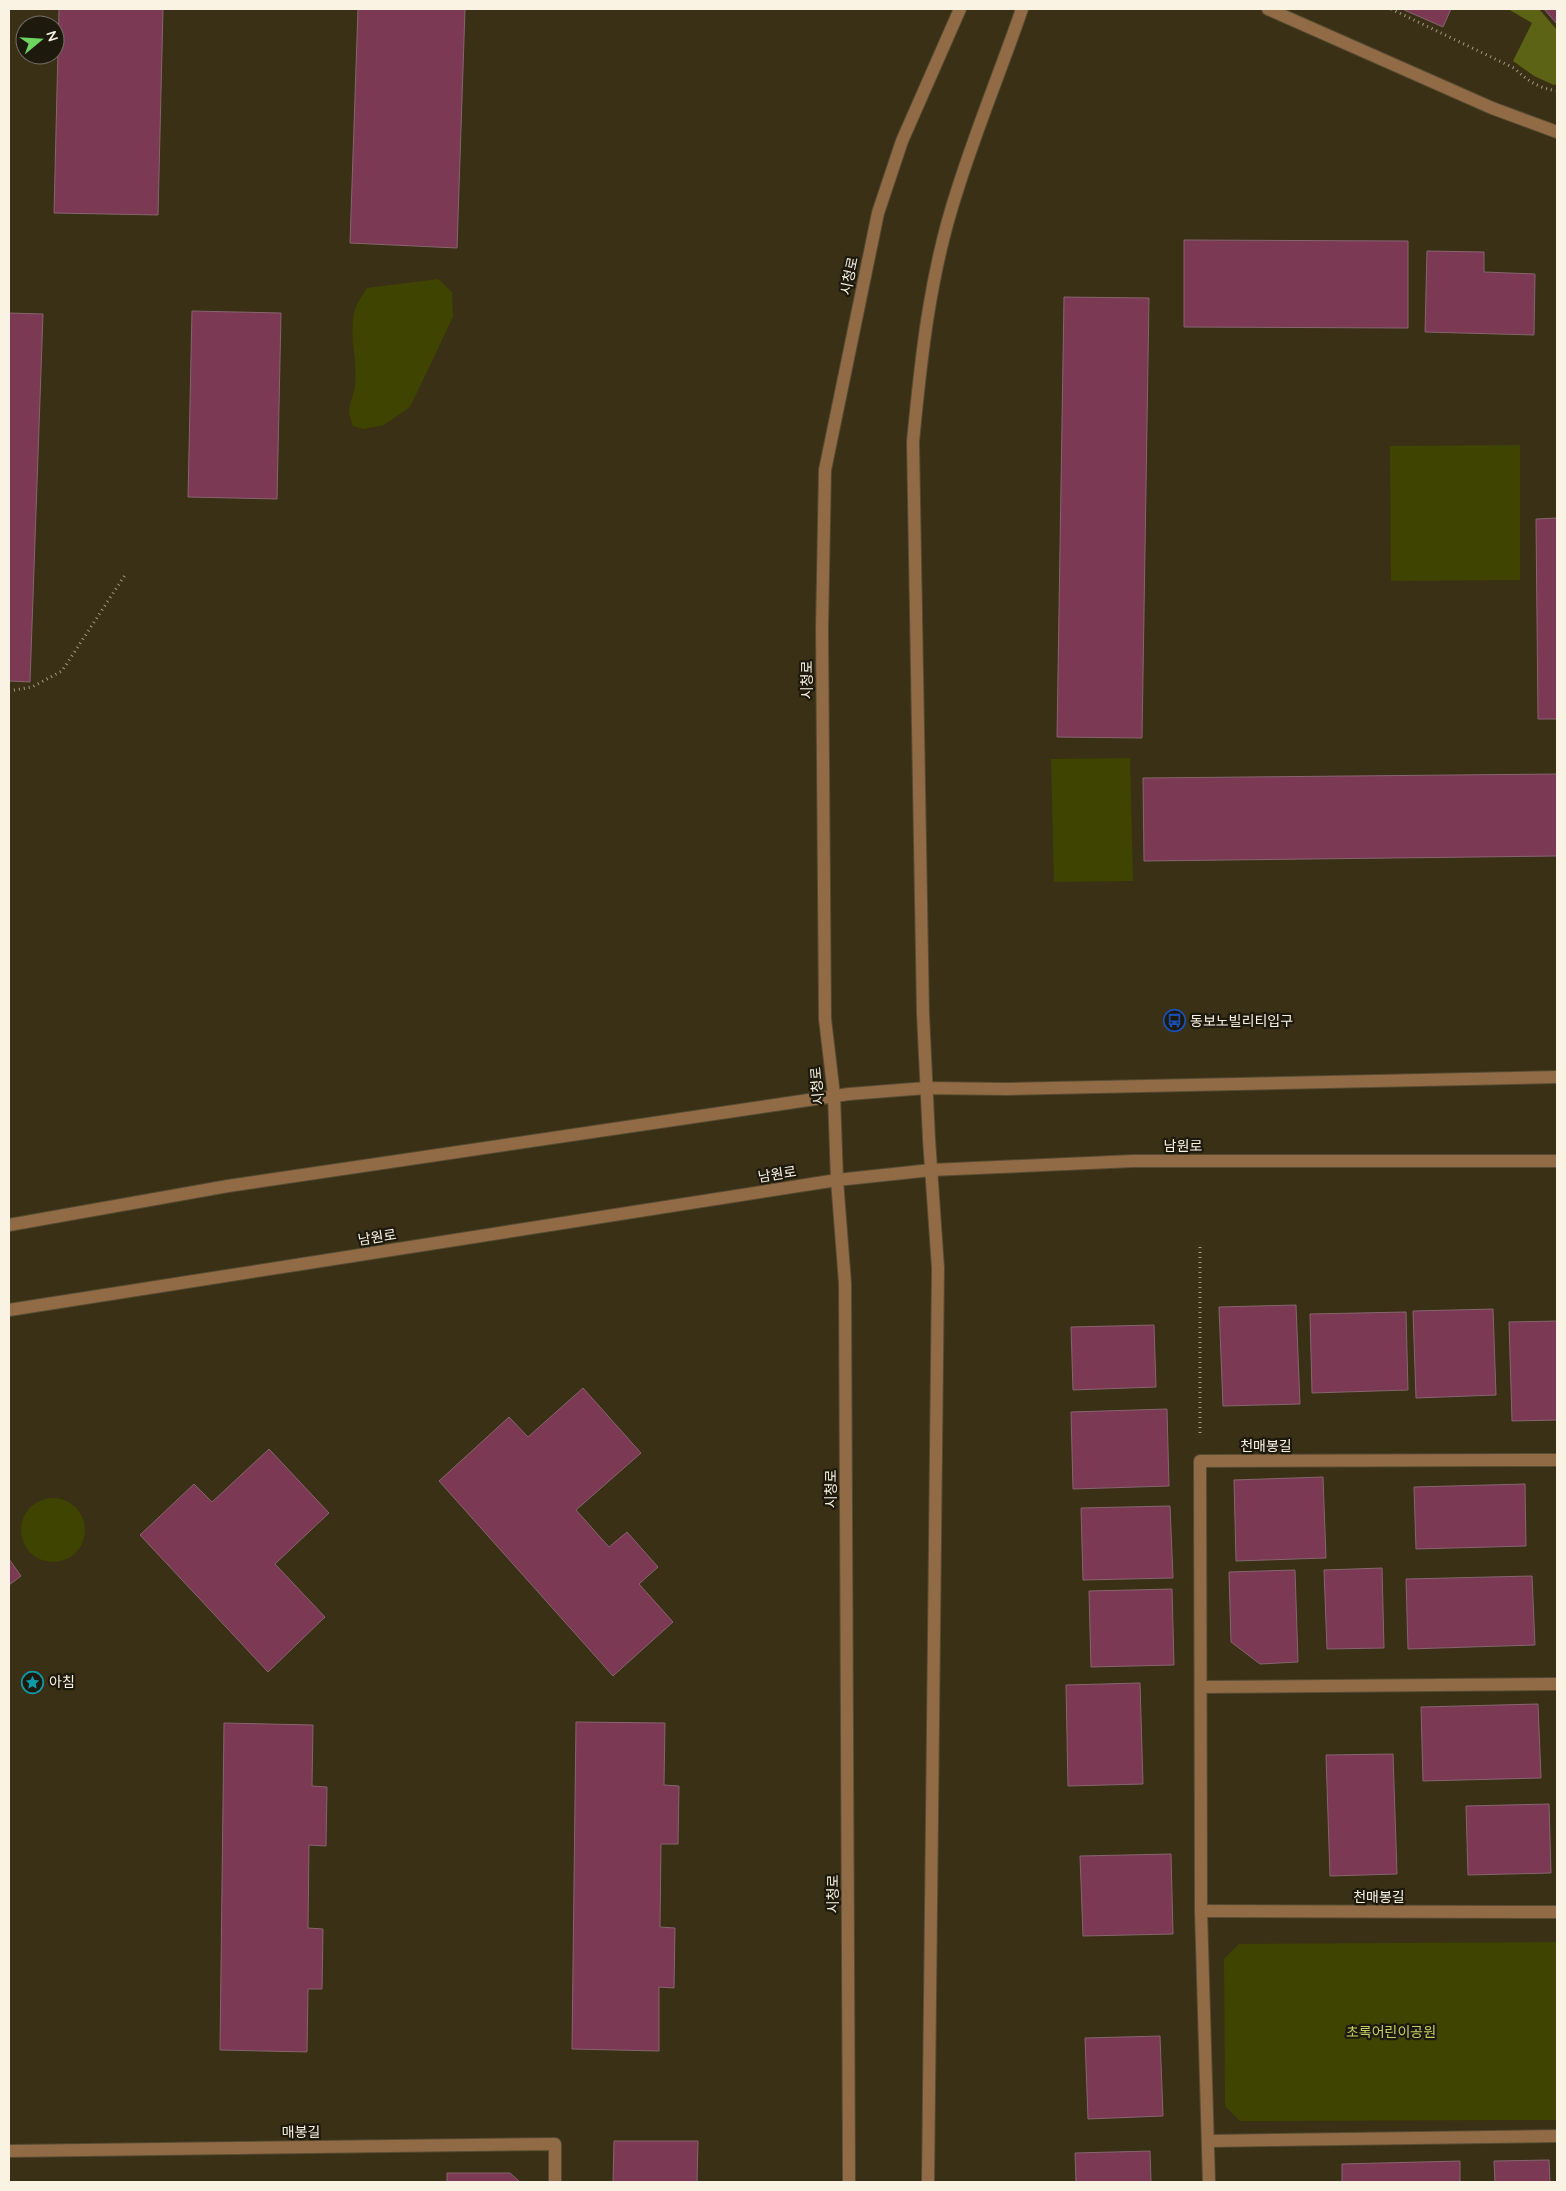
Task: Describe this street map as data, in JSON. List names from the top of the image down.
{
  "streets": {
    "street": [
      "시청로",
      "남원로",
      "천매봉길",
      "매봉길"
    ]
  },
  "crossings": [
    ["시청로", "남원로"]
  ],
  "parks": ["초록어린이공원"],
  "places": {
    "bus stop": ["동보노빌리티입구"],
    "place": ["아침"]
  },
  "north": "right"
}
